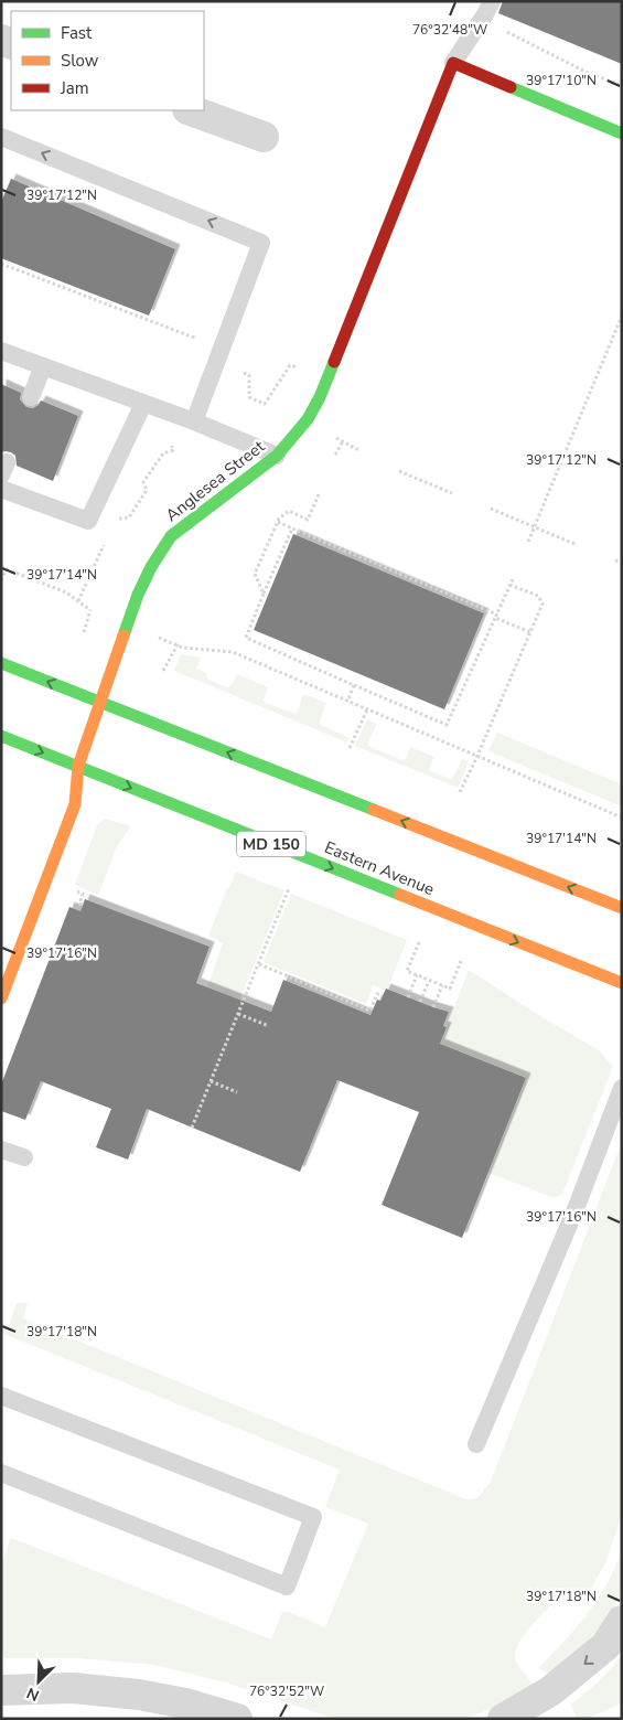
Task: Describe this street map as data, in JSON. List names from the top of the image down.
{
  "streets": {
    "main road": ["Anglesea Street", "MD 150", "Eastern Avenue"]
  },
  "crossings": [
    ["Anglesea Street", "Eastern Avenue"]
  ],
  "legend": ["Fast", "Slow", "Jam"],
  "north": "bottom left",
  "coordinates": [
    "76°32'48\"W",
    "39°17'10\"N",
    "39°17'12\"N",
    "39°17'14\"N",
    "39°17'16\"N",
    "39°17'18\"N",
    "76°32'52\"W"
  ]
}
